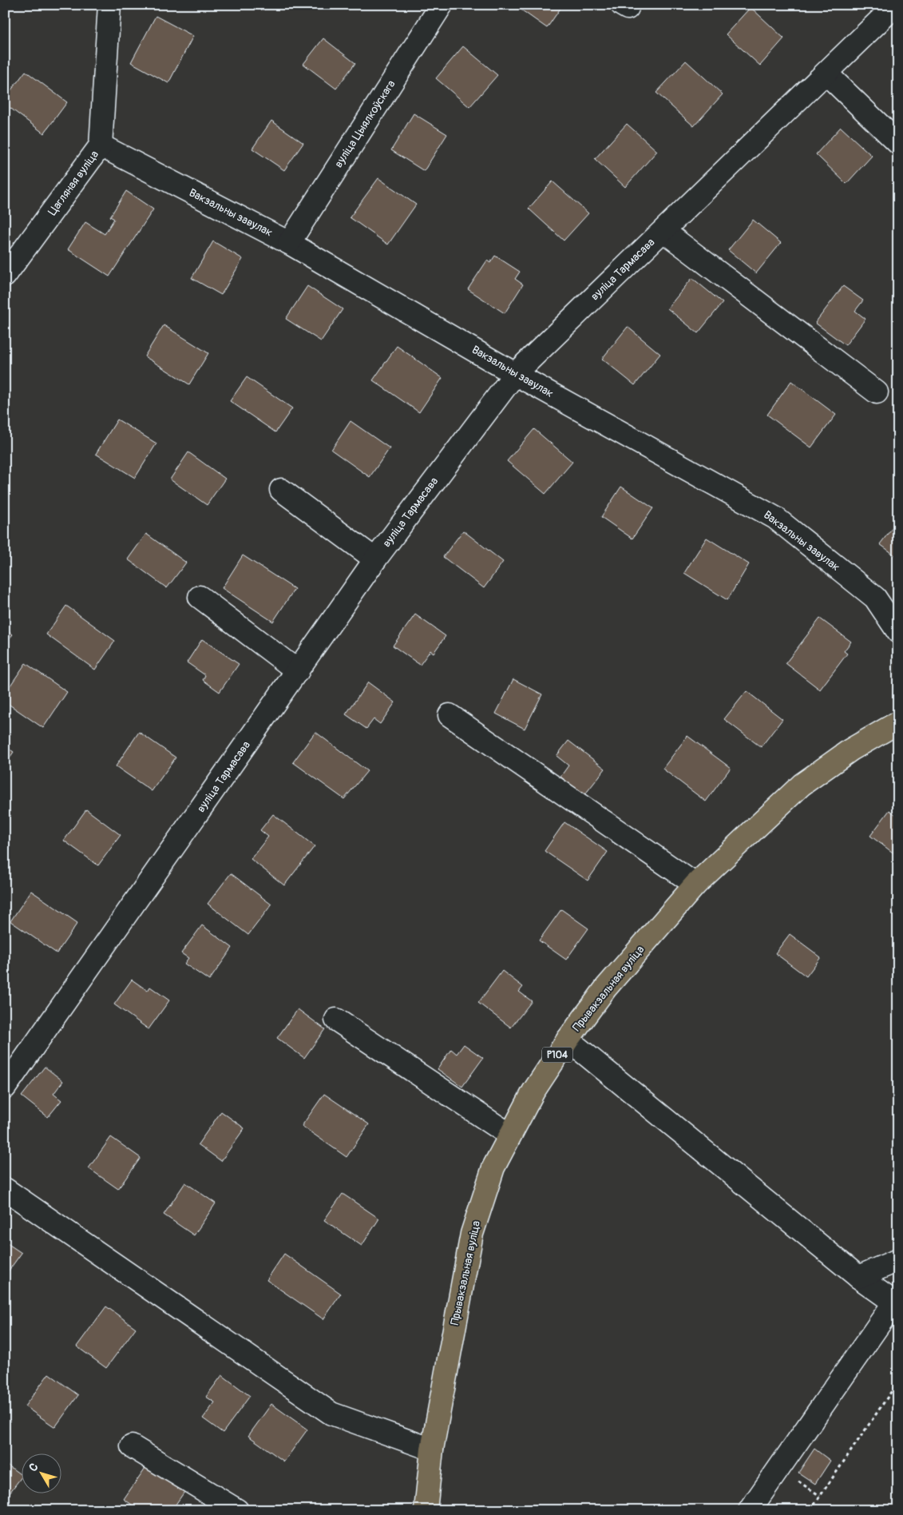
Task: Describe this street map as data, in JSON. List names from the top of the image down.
{
  "streets": {
    "main road": ["Прывакзальная вуліца", "Р104"],
    "street": [
      "вуліца Цыялкоўскага",
      "Цагляная вуліца",
      "Вакзальны завулак",
      "вуліца Тармасава"
    ]
  },
  "crossings": [
    ["вуліца Цыялкоўскага", "Вакзальны завулак"],
    ["Цагляная вуліца", "Вакзальны завулак"],
    ["Вакзальны завулак", "вуліца Тармасава"]
  ],
  "north": "top left"
}
